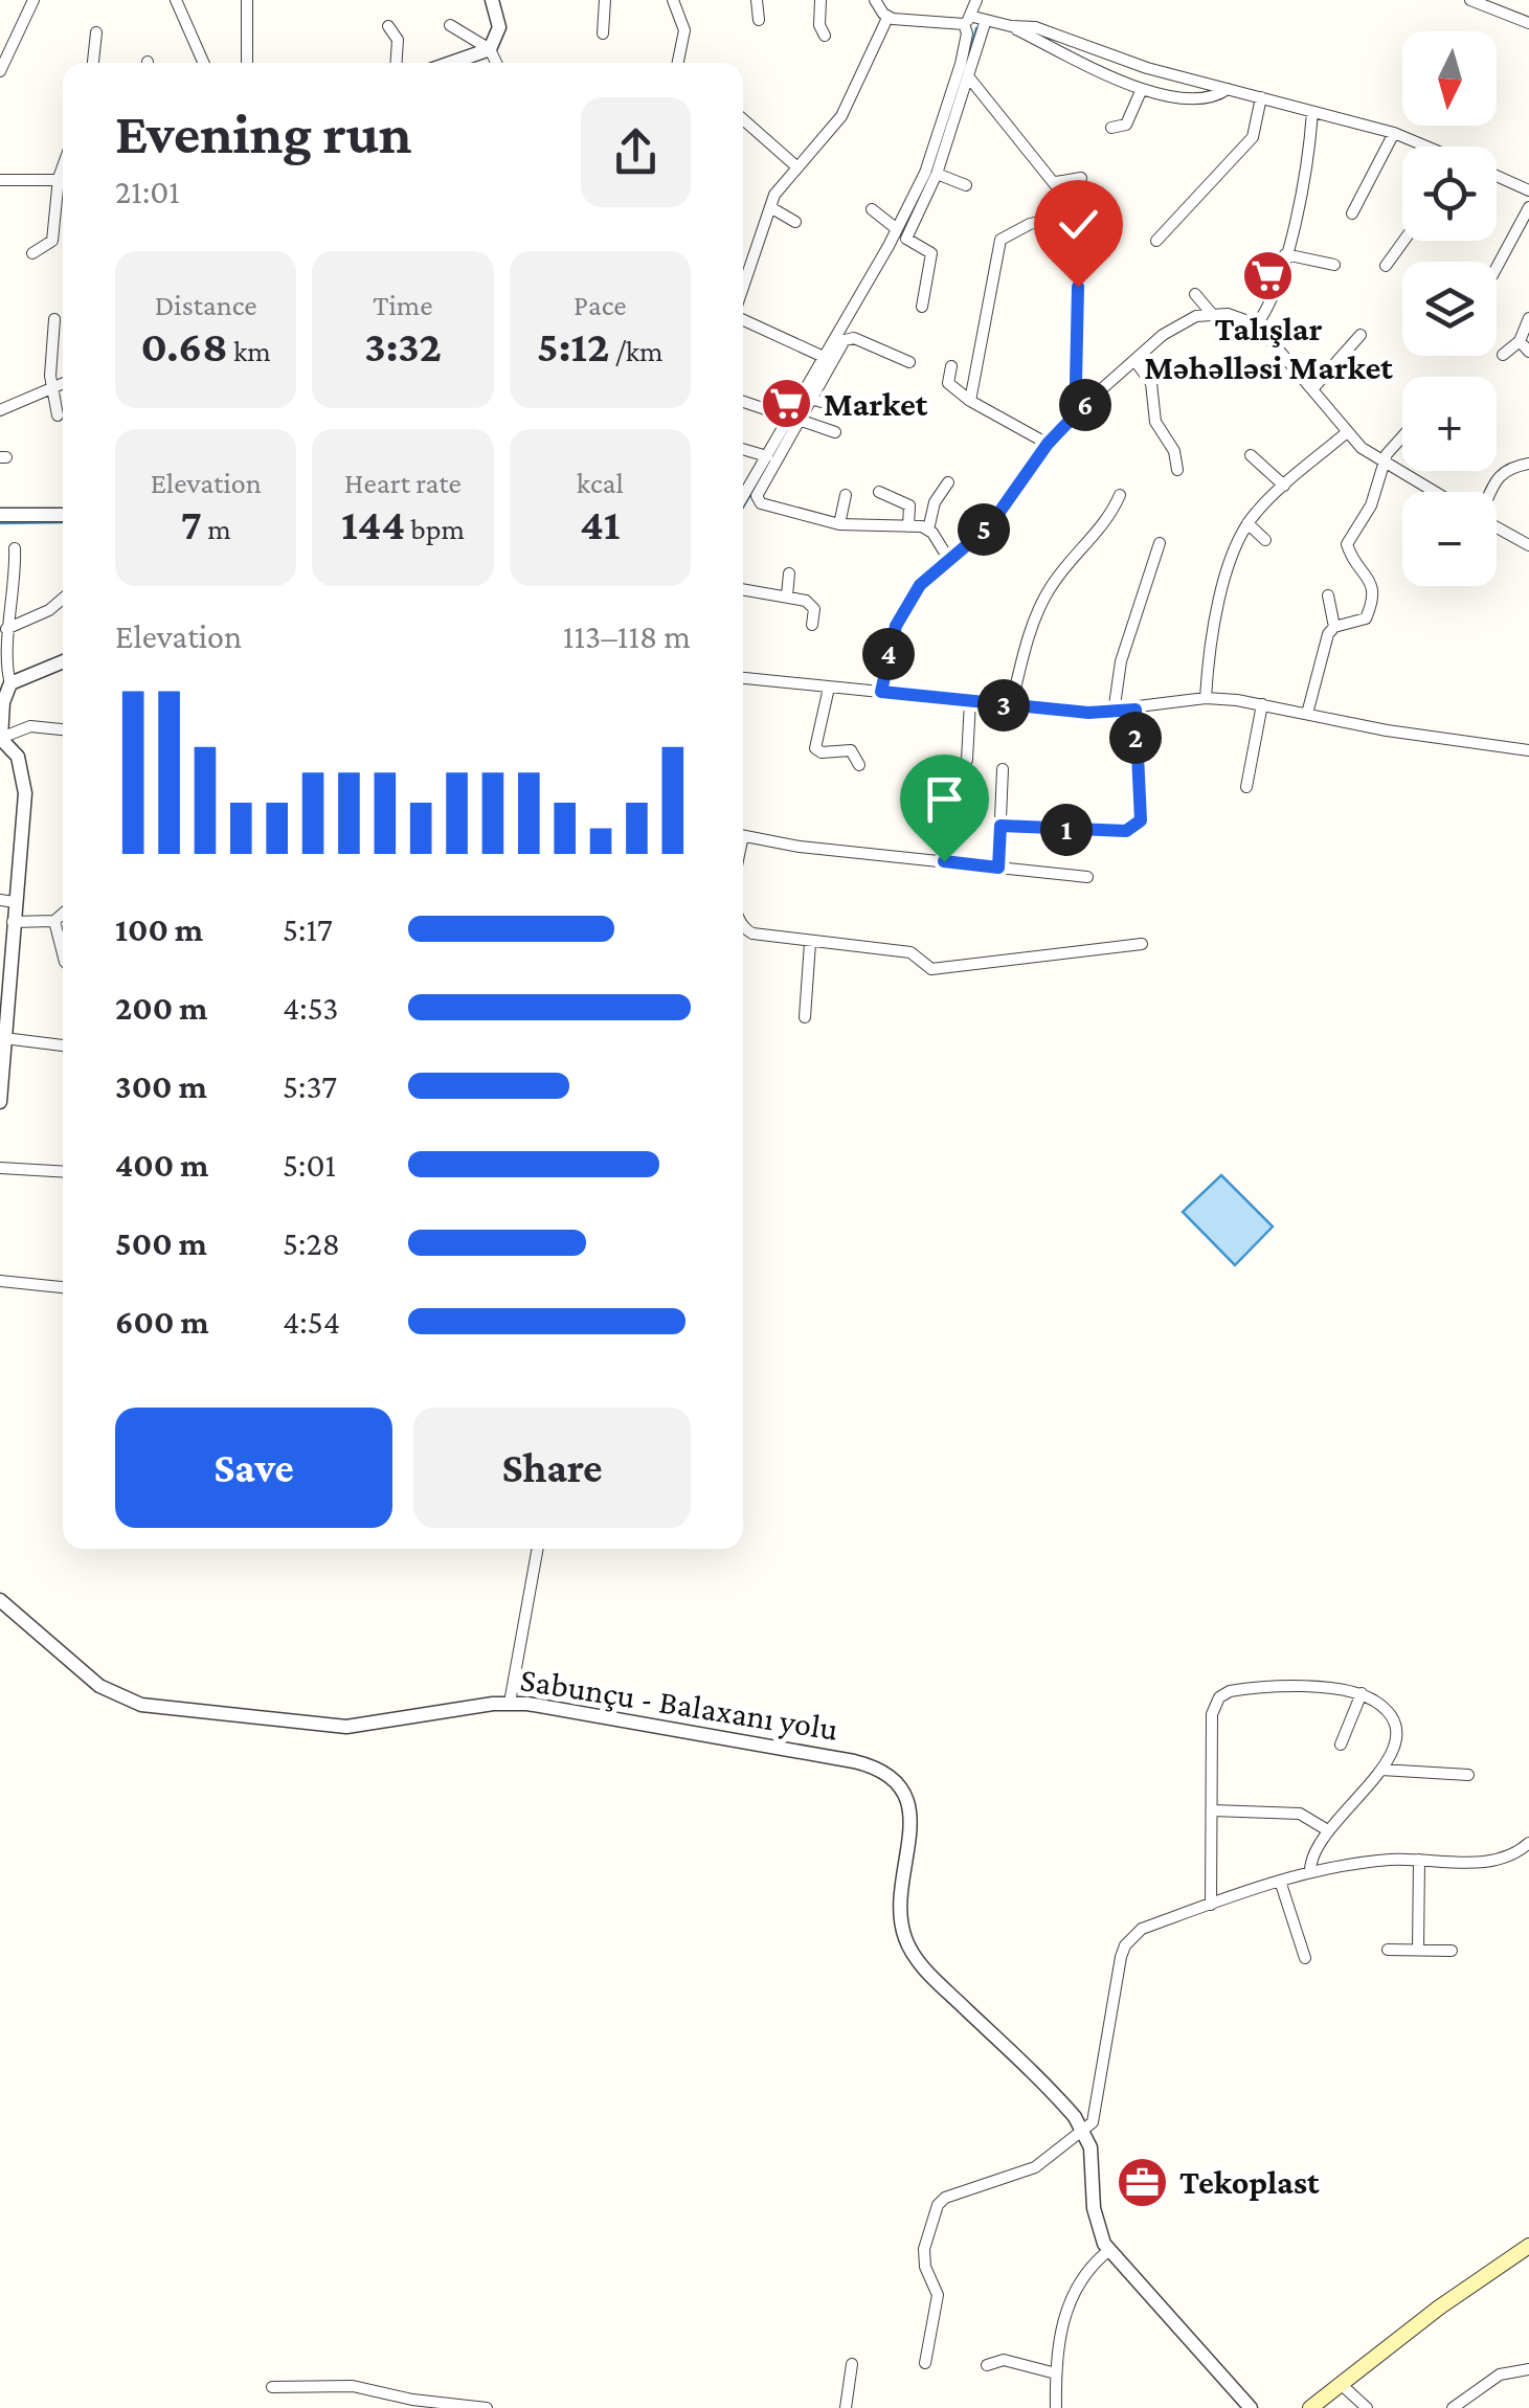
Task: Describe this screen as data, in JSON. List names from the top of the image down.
{
  "streets": {
    "street": ["Sabunçu - Balaxanı yolu"]
  },
  "places": {
    "supermarket": ["Talışlar Məhəlləsi Market", "Market"],
    "office": ["Tekoplast"]
  },
  "north": "bottom",
  "page": {
    "map_buttons": ["+", "−"],
    "heading": ["Evening run", "21:01"],
    "stats": [
      ["Distance", "0.68 km"],
      ["Time", "3:32"],
      ["Pace", "5:12 /km"],
      ["Elevation", "7 m"],
      ["Heart rate", "144 bpm"],
      ["kcal", "41"]
    ],
    "pins": [
      "6",
      "5",
      "4",
      "3",
      "2",
      "1"
    ],
    "chart": ["Elevation", "113–118 m"],
    "list": [
      {
        "name": "100 m",
        "note": "5:17"
      },
      {
        "name": "200 m",
        "note": "4:53"
      },
      {
        "name": "300 m",
        "note": "5:37"
      },
      {
        "name": "400 m",
        "note": "5:01"
      },
      {
        "name": "500 m",
        "note": "5:28"
      },
      {
        "name": "600 m",
        "note": "4:54"
      }
    ],
    "buttons": ["Save", "Share"]
  }
}
